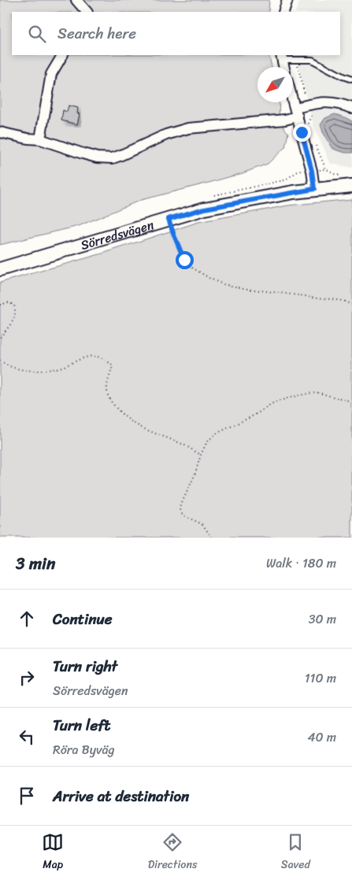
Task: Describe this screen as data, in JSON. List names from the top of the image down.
{
  "streets": {
    "street": ["Sörredsvägen"]
  },
  "north": "bottom left",
  "page": {
    "search": "Search here",
    "heading": ["3 min", "Walk · 180 m"],
    "list": [
      ["Continue", "30 m"],
      ["Turn right", "Sörredsvägen", "110 m"],
      ["Turn left", "Röra Byväg", "40 m"],
      "Arrive at destination"
    ],
    "nav": ["Map", "Directions", "Saved"]
  }
}
